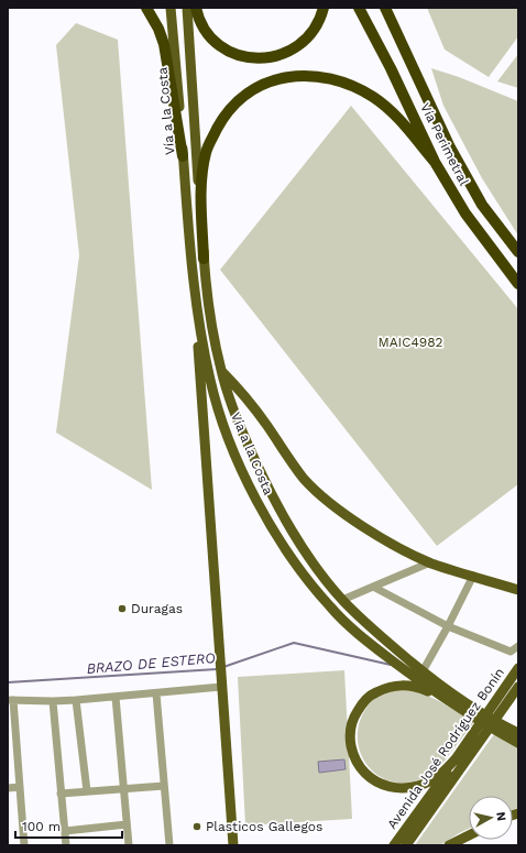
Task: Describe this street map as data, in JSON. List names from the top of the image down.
{
  "streets": {
    "highway": ["Vía Perimetral"],
    "main road": ["Vía a la Costa", "Avenida José Rodríguez Bonín"]
  },
  "water": ["BRAZO DE ESTERO"],
  "parks": ["MAIC4982"],
  "places": ["Duragas", "Plasticos Gallegos"],
  "scale_bar": "100 m",
  "north": "right"
}
